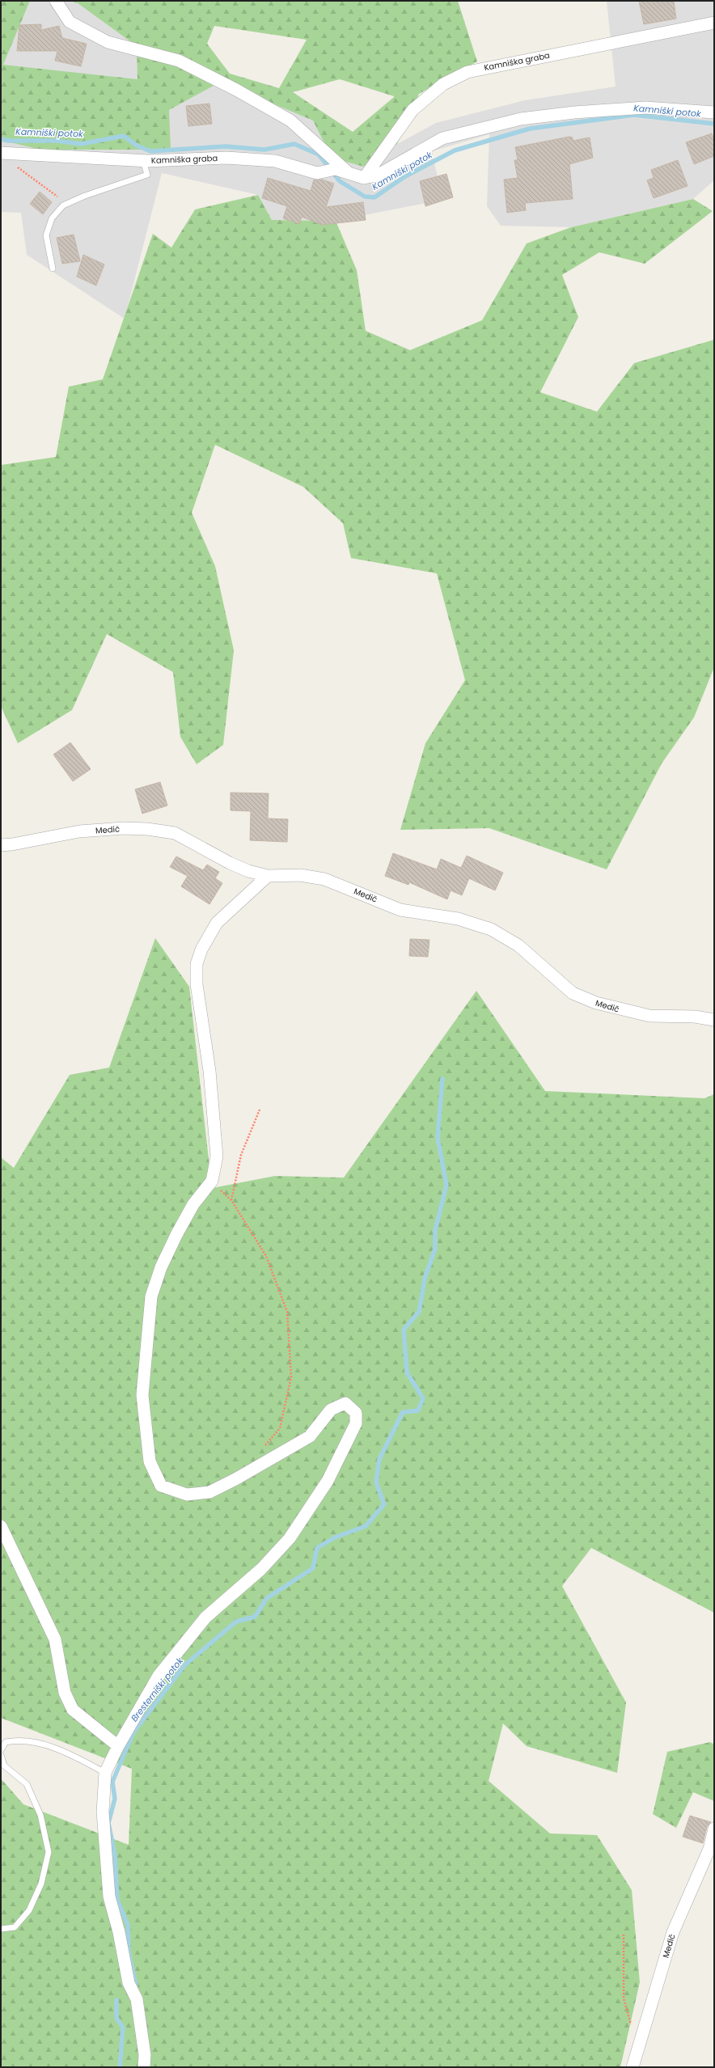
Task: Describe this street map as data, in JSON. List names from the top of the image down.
{
  "streets": {
    "street": ["Kamniška graba", "Medič"]
  },
  "water": ["Kamniški potok", "Bresterniški potok"]
}
